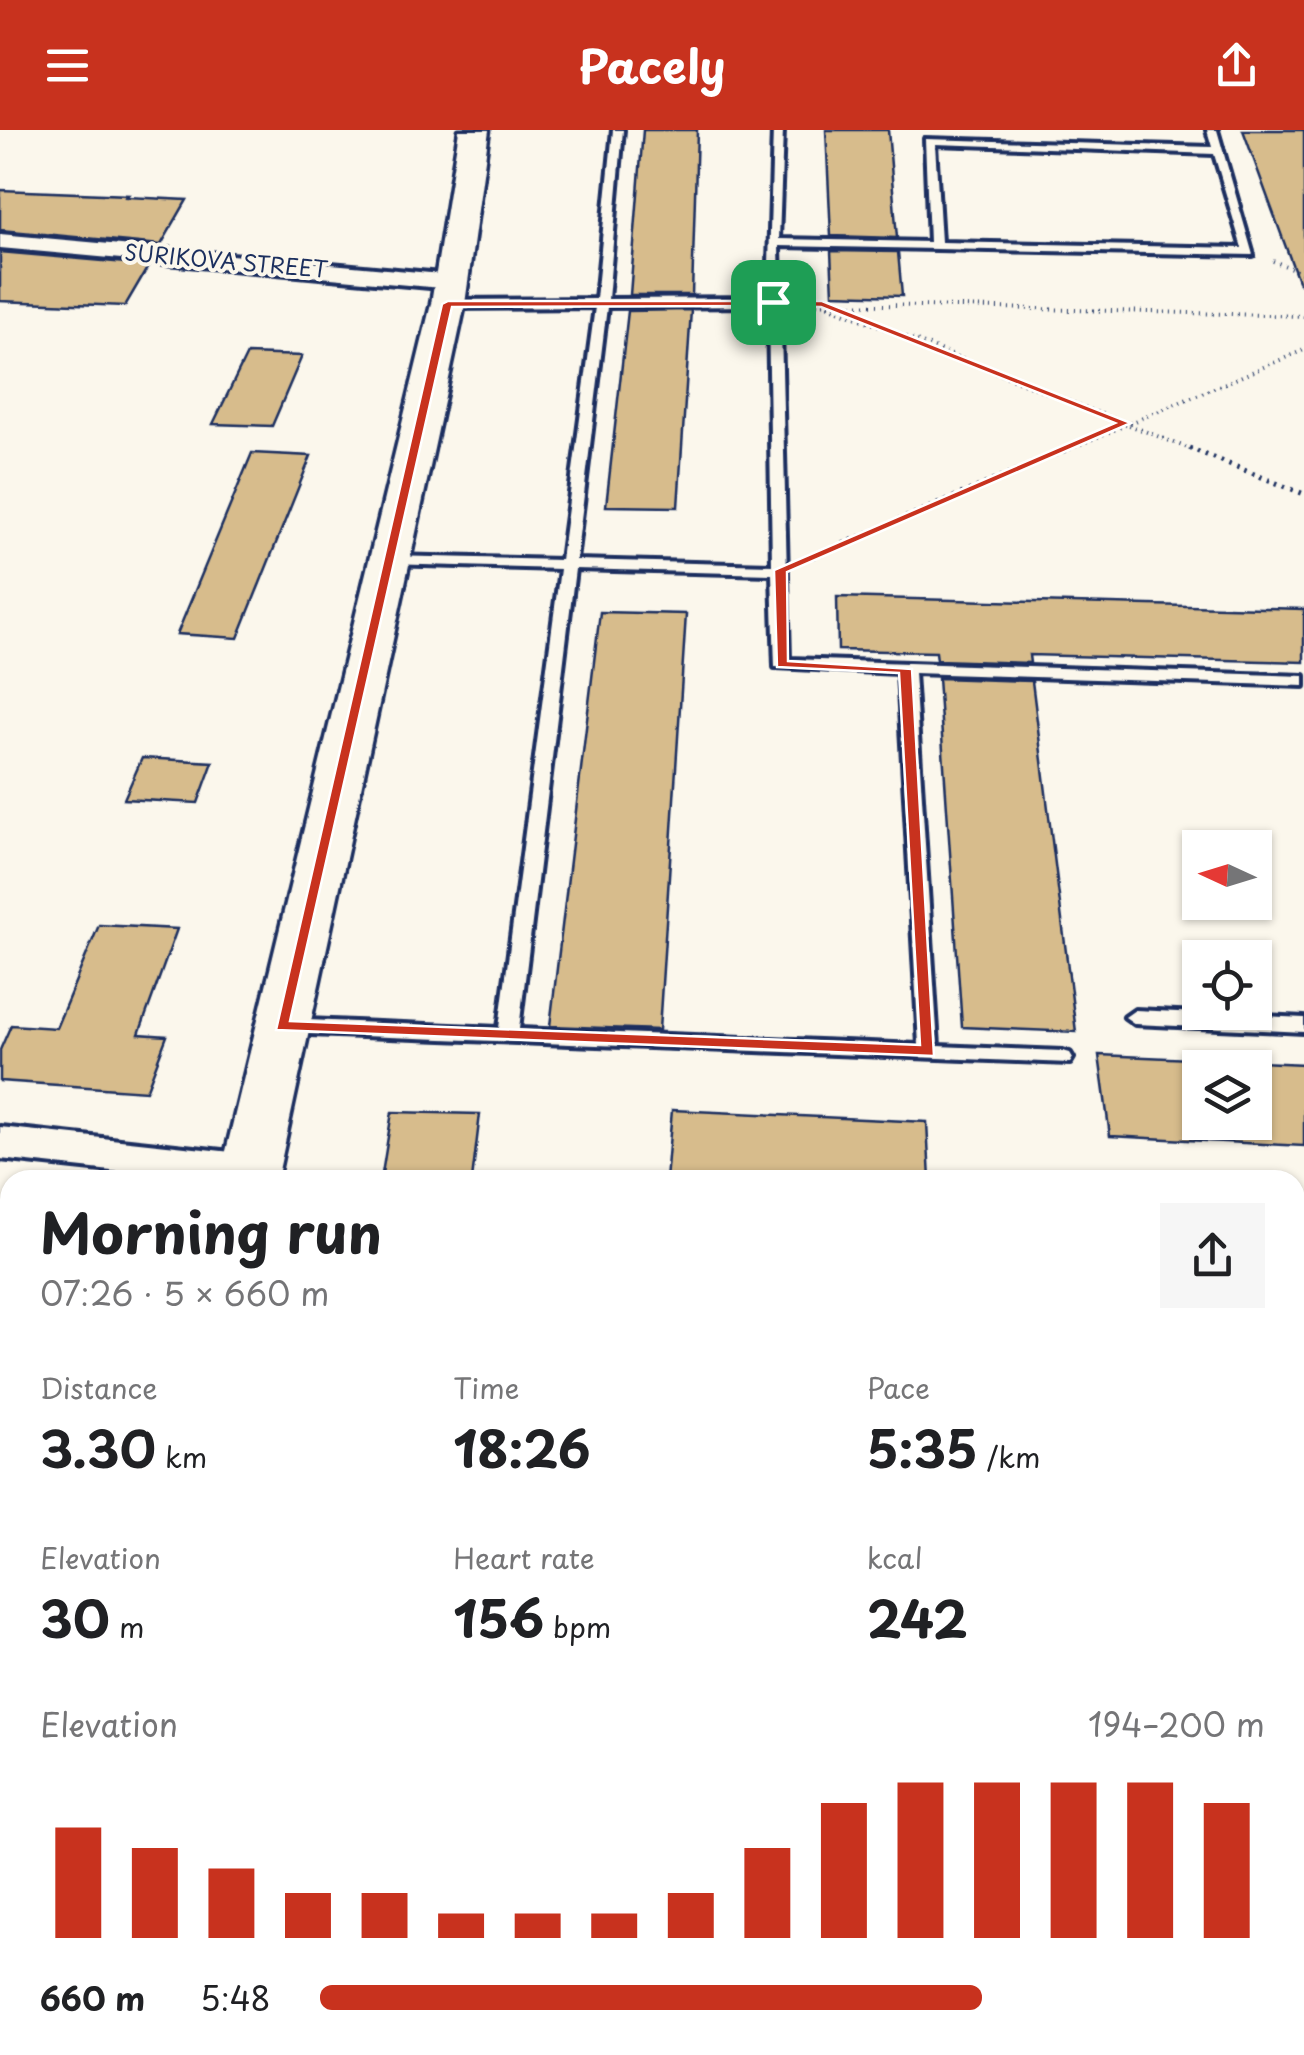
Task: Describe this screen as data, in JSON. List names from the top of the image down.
{
  "streets": {
    "street": ["SURIKOVA STREET"]
  },
  "north": "left",
  "page": {
    "header": "Pacely",
    "heading": ["Morning run", "07:26 · 5 × 660 m"],
    "stats": [
      ["Distance", "3.30 km"],
      ["Time", "18:26"],
      ["Pace", "5:35 /km"],
      ["Elevation", "30 m"],
      ["Heart rate", "156 bpm"],
      ["kcal", "242"]
    ],
    "chart": ["Elevation", "194–200 m"],
    "list": [
      {
        "name": "660 m",
        "note": "5:48"
      }
    ]
  }
}
